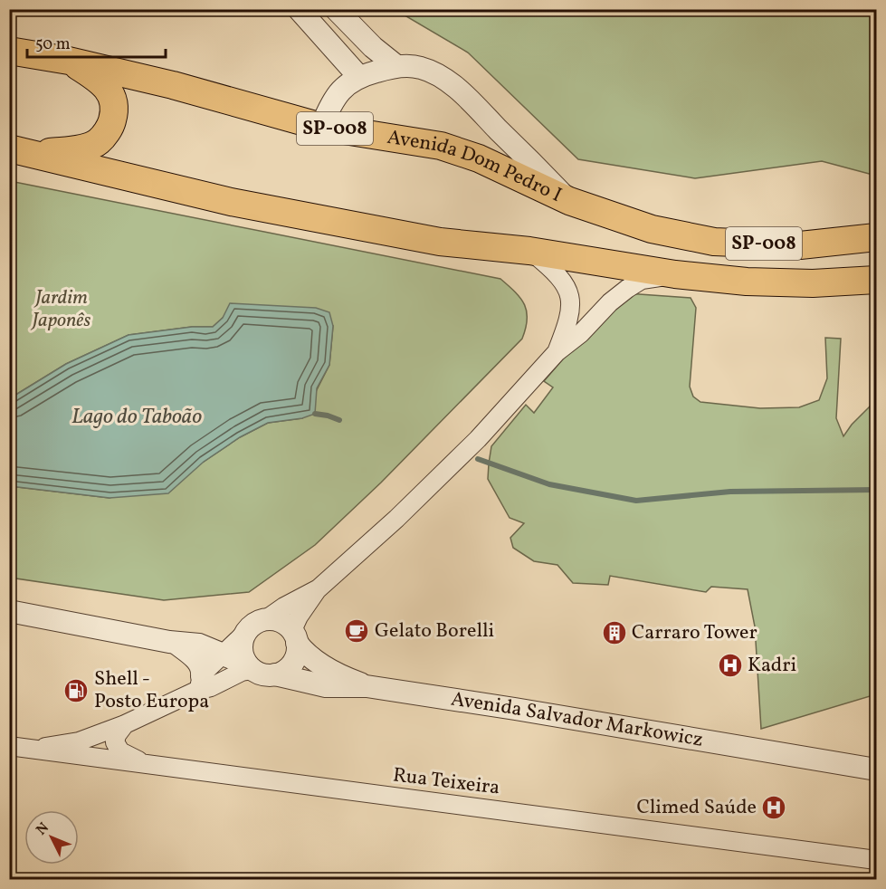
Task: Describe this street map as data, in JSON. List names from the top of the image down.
{
  "streets": {
    "main road": ["SP-008", "Avenida Dom Pedro I"],
    "street": ["Avenida Salvador Markowicz", "Rua Teixeira"]
  },
  "water": ["Lago do Taboão"],
  "parks": ["Jardim Japonês"],
  "places": {
    "cafe": ["Gelato Borelli"],
    "building": ["Carraro Tower"],
    "hospital": ["Kadri", "Climed Saúde"],
    "fuel station": ["Shell - Posto Europa"]
  },
  "scale_bar": "50 m",
  "north": "top left"
}
